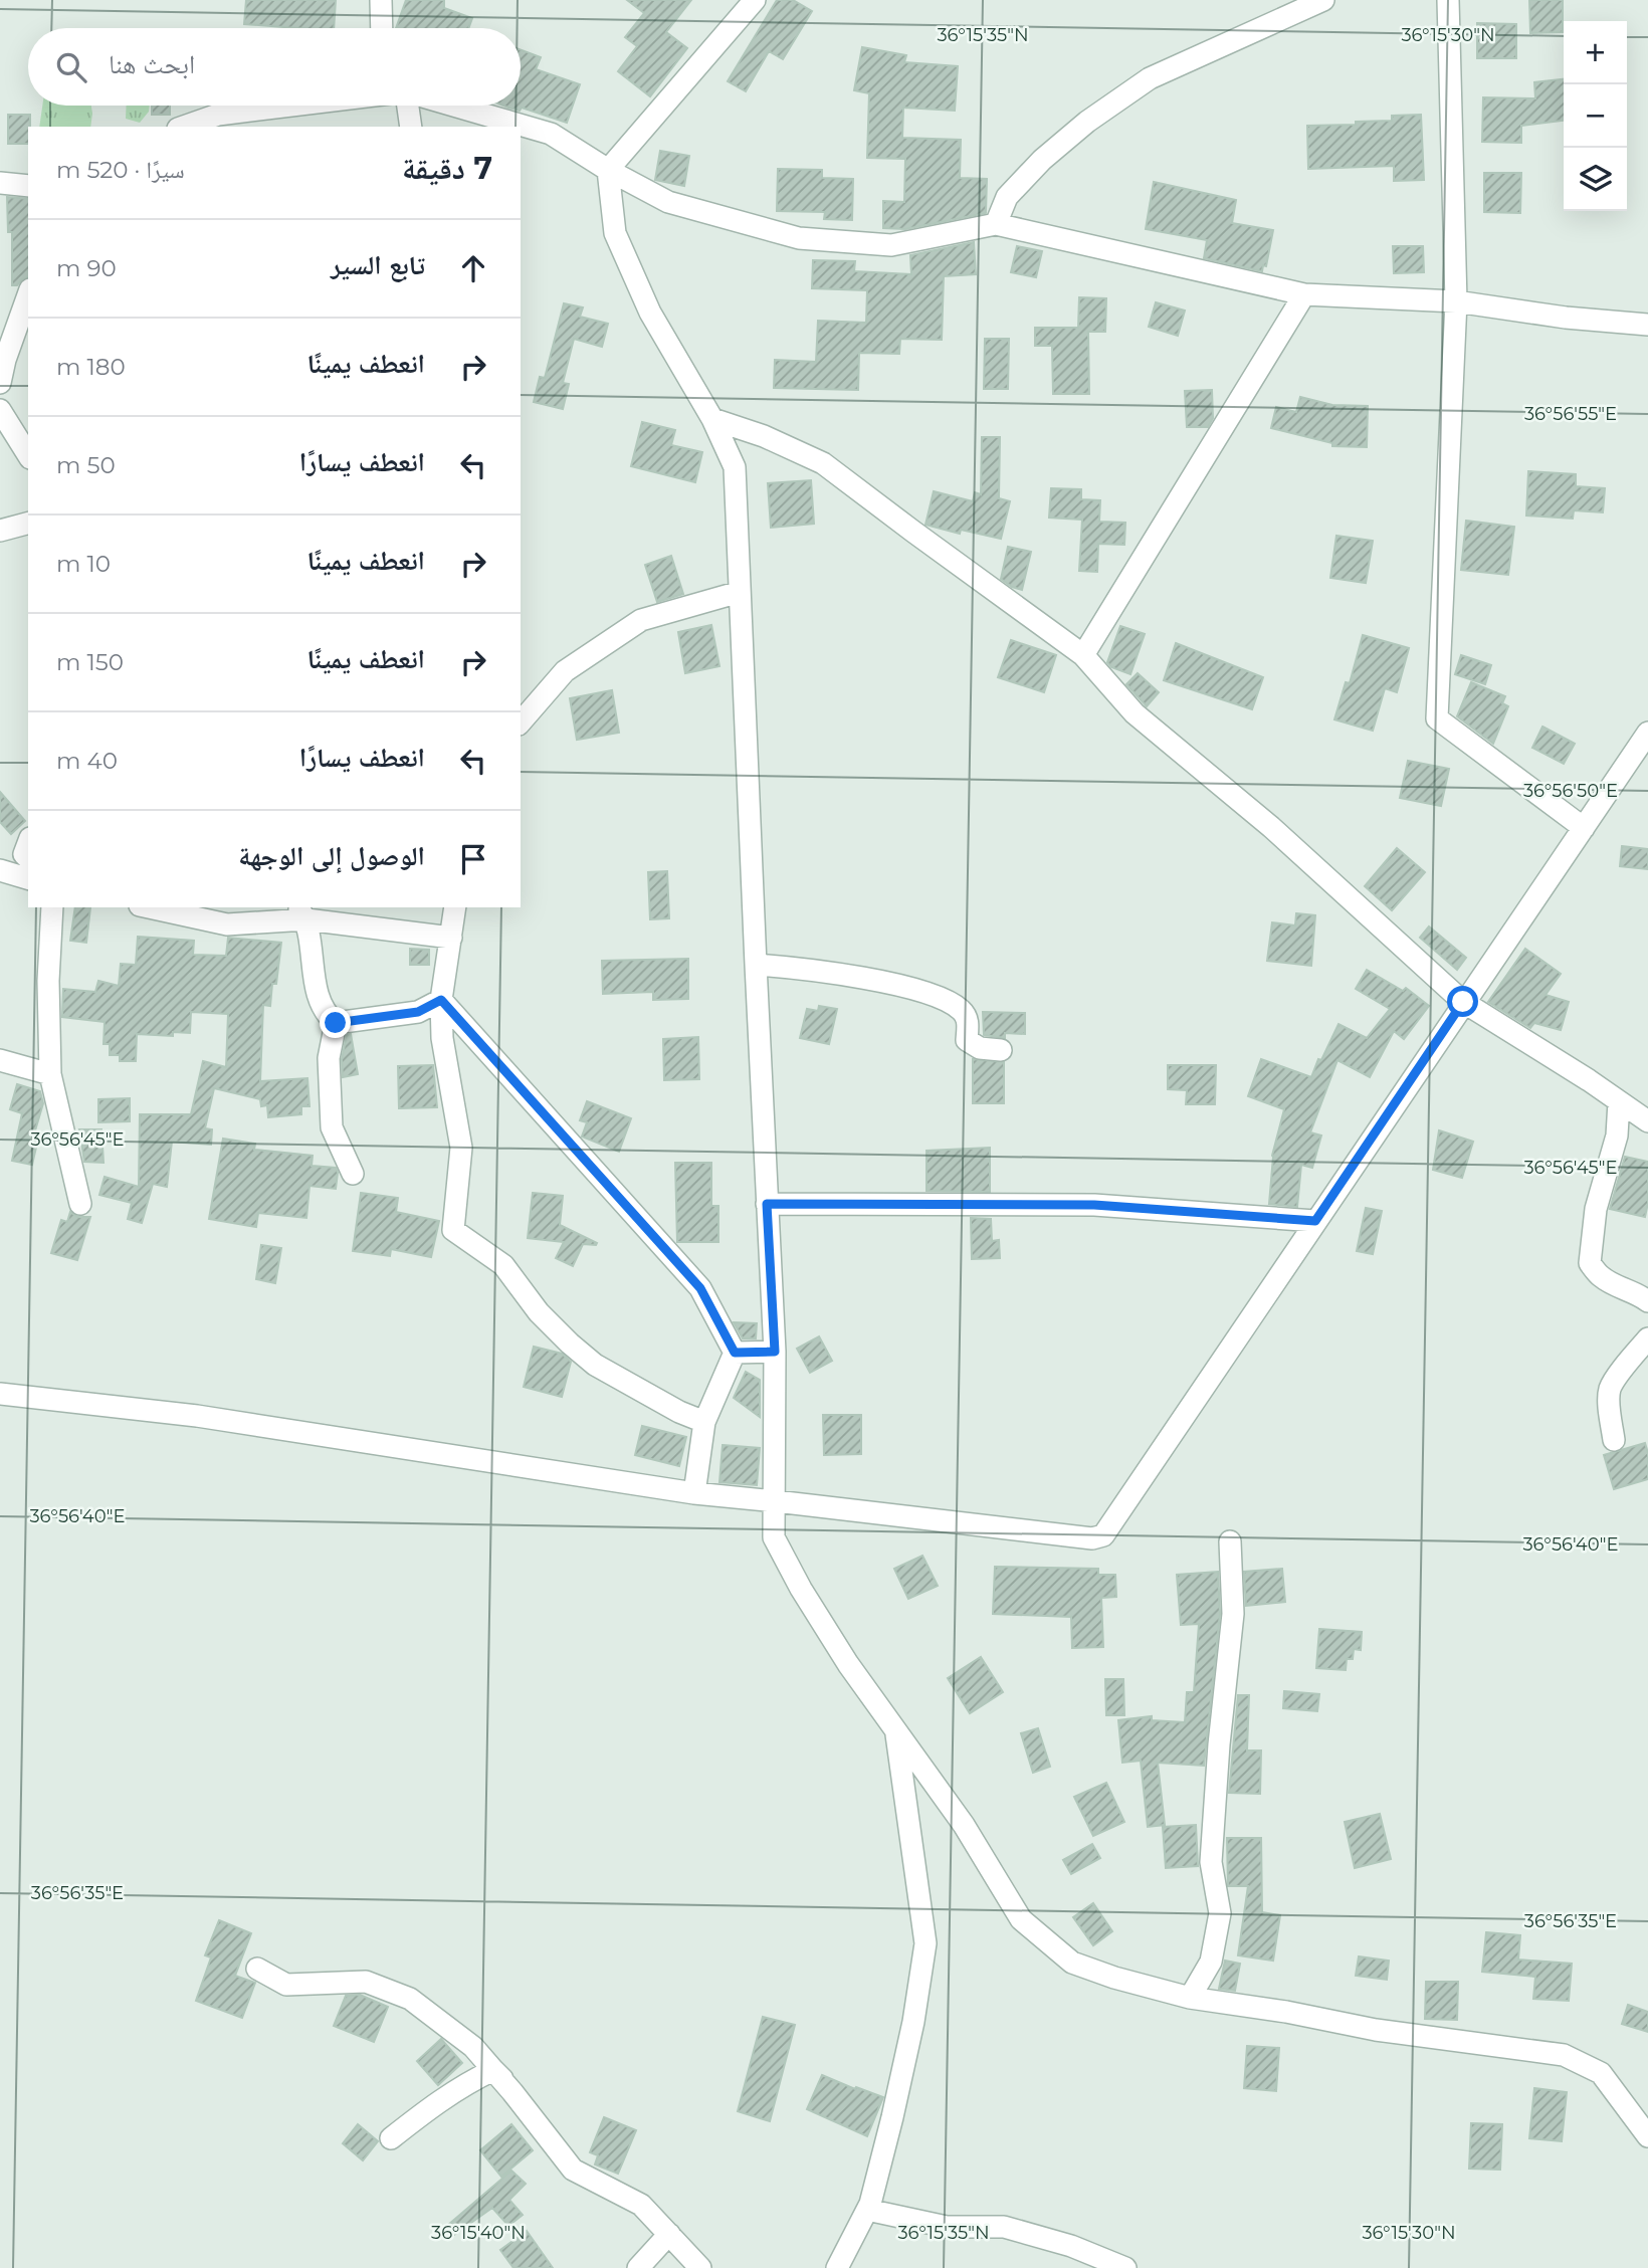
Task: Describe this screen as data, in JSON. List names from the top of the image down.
{
  "page": {
    "map_buttons": ["+", "−"],
    "search": "ابحث هنا",
    "heading": ["7 دقيقة", "سيرًا · 520 m"],
    "list": [
      ["تابع السير", "90 m"],
      ["انعطف يمينًا", "180 m"],
      ["انعطف يسارًا", "50 m"],
      ["انعطف يمينًا", "10 m"],
      ["انعطف يمينًا", "150 m"],
      ["انعطف يسارًا", "40 m"],
      "الوصول إلى الوجهة"
    ]
  },
  "coordinates": [
    "36°15'35\"N",
    "36°15'30\"N",
    "36°56'55\"E",
    "36°56'50\"E",
    "36°56'45\"E",
    "36°56'40\"E",
    "36°56'35\"E",
    "36°15'40\"N"
  ]
}
